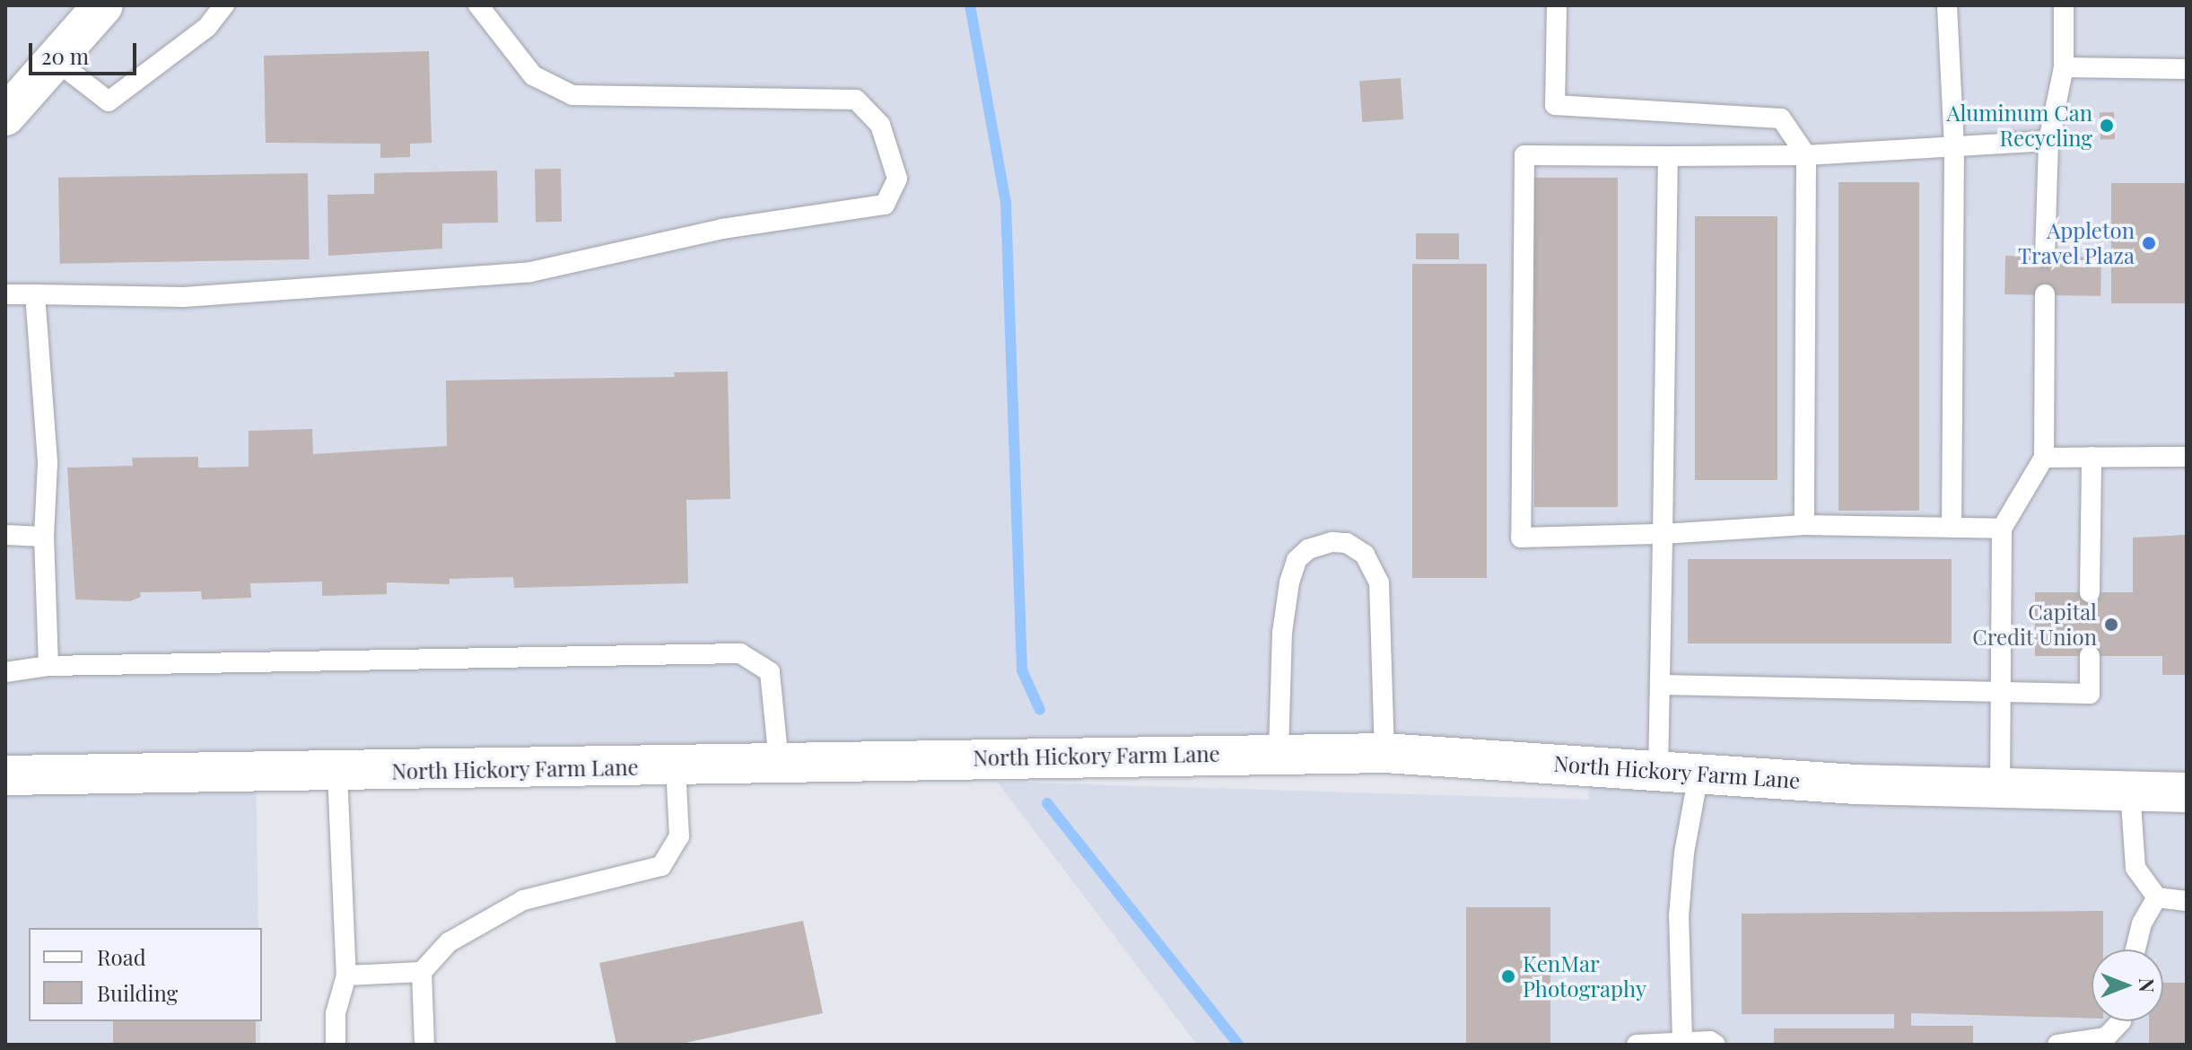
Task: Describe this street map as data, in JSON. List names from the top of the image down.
{
  "streets": {
    "street": ["North Hickory Farm Lane"]
  },
  "places": [
    "Aluminum Can Recycling",
    "Appleton Travel Plaza",
    "Capital Credit Union",
    "KenMar Photography"
  ],
  "legend": ["Road", "Building"],
  "scale_bar": "20 m",
  "north": "right"
}
